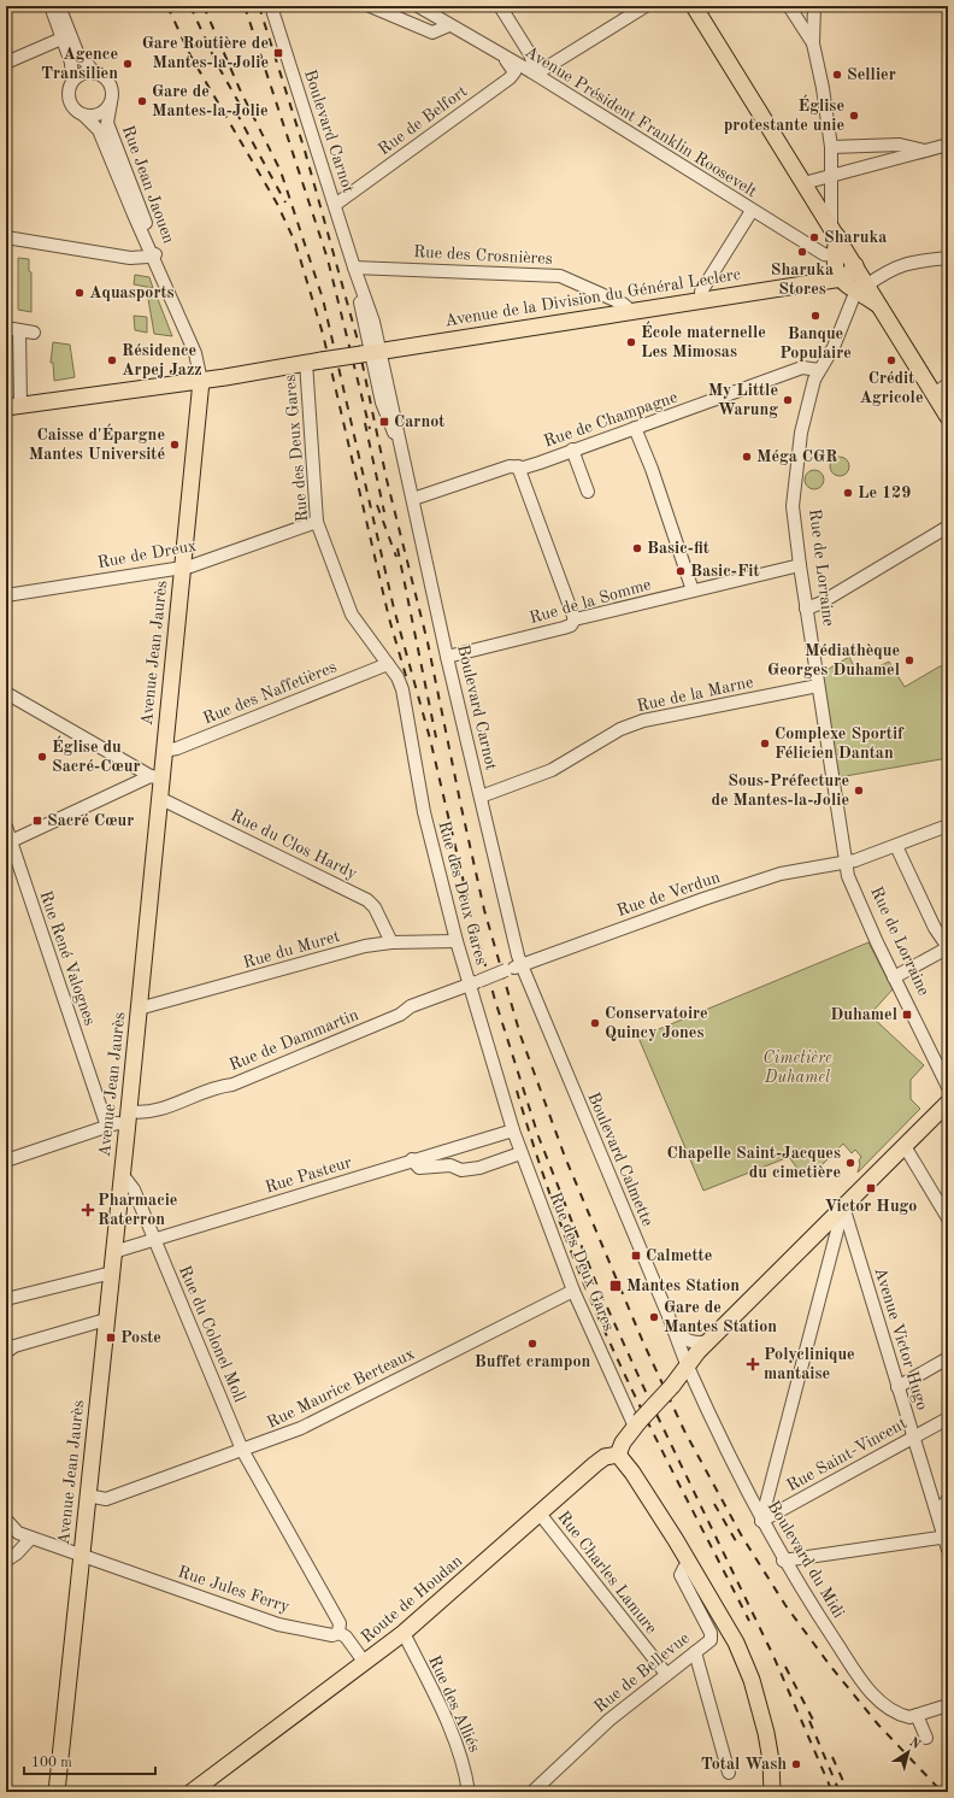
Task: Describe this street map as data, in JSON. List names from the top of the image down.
{
  "streets": {
    "main road": ["Avenue de la Division du Général Leclerc", "Avenue Jean Jaurès", "Route de Houdan"],
    "street": [
      "Rue de Belfort",
      "Avenue Président Franklin Roosevelt",
      "Boulevard Carnot",
      "Rue Jean Jaouen",
      "Rue des Crosnières",
      "Rue de Champagne",
      "Rue des Deux Gares",
      "Rue de Dreux",
      "Rue de Lorraine",
      "Rue de la Somme",
      "Rue des Naffetières",
      "Rue de la Marne",
      "Rue du Clos Hardy",
      "Rue de Verdun",
      "Rue du Muret",
      "Rue René Valognes",
      "Rue de Dammartin",
      "Boulevard Calmette",
      "Rue Pasteur",
      "Rue du Colonel Moll",
      "Avenue Victor Hugo",
      "Rue Maurice Berteaux",
      "Rue Saint-Vincent",
      "Boulevard du Midi",
      "Rue Charles Lamure",
      "Rue Jules Ferry",
      "Rue de Bellevue",
      "Rue des Alliés"
    ]
  },
  "crossings": [
    ["Rue de Belfort", "Avenue Président Franklin Roosevelt"],
    ["Rue de Belfort", "Boulevard Carnot"],
    ["Avenue Président Franklin Roosevelt", "Avenue de la Division du Général Leclerc"],
    ["Avenue Président Franklin Roosevelt", "Rue de Lorraine"],
    ["Boulevard Carnot", "Rue des Crosnières"],
    ["Boulevard Carnot", "Avenue de la Division du Général Leclerc"],
    ["Boulevard Carnot", "Rue de Champagne"],
    ["Boulevard Carnot", "Rue de la Somme"],
    ["Boulevard Carnot", "Rue de la Marne"],
    ["Boulevard Carnot", "Rue de Verdun"],
    ["Boulevard Carnot", "Boulevard Calmette"],
    ["Rue Jean Jaouen", "Avenue de la Division du Général Leclerc"],
    ["Rue Jean Jaouen", "Avenue Jean Jaurès"],
    ["Rue des Crosnières", "Avenue de la Division du Général Leclerc"],
    ["Avenue de la Division du Général Leclerc", "Rue des Deux Gares"],
    ["Avenue de la Division du Général Leclerc", "Rue de Lorraine"],
    ["Avenue de la Division du Général Leclerc", "Avenue Jean Jaurès"],
    ["Rue de Champagne", "Rue de Lorraine"],
    ["Rue des Deux Gares", "Rue de Dreux"],
    ["Rue des Deux Gares", "Rue des Naffetières"],
    ["Rue des Deux Gares", "Rue du Muret"],
    ["Rue des Deux Gares", "Rue de Dammartin"],
    ["Rue des Deux Gares", "Rue Pasteur"],
    ["Rue des Deux Gares", "Rue Maurice Berteaux"],
    ["Rue de Dreux", "Avenue Jean Jaurès"],
    ["Rue de Lorraine", "Rue de la Somme"],
    ["Rue de Lorraine", "Rue de la Marne"],
    ["Rue de Lorraine", "Rue de Verdun"],
    ["Avenue Jean Jaurès", "Rue des Naffetières"],
    ["Avenue Jean Jaurès", "Rue du Clos Hardy"],
    ["Avenue Jean Jaurès", "Rue du Muret"],
    ["Avenue Jean Jaurès", "Rue de Dammartin"],
    ["Avenue Jean Jaurès", "Rue Pasteur"],
    ["Avenue Jean Jaurès", "Rue du Colonel Moll"],
    ["Avenue Jean Jaurès", "Rue Maurice Berteaux"],
    ["Avenue Jean Jaurès", "Rue Jules Ferry"],
    ["Rue du Clos Hardy", "Rue du Muret"],
    ["Rue de Verdun", "Rue de Dammartin"],
    ["Rue de Verdun", "Boulevard Calmette"],
    ["Rue René Valognes", "Rue de Dammartin"],
    ["Boulevard Calmette", "Boulevard du Midi"],
    ["Rue Pasteur", "Rue du Colonel Moll"],
    ["Rue du Colonel Moll", "Rue Maurice Berteaux"],
    ["Rue du Colonel Moll", "Rue Jules Ferry"],
    ["Avenue Victor Hugo", "Rue Saint-Vincent"],
    ["Rue Saint-Vincent", "Boulevard du Midi"],
    ["Rue Charles Lamure", "Route de Houdan"],
    ["Rue Charles Lamure", "Rue de Bellevue"],
    ["Route de Houdan", "Rue des Alliés"]
  ],
  "parks": ["Cimetière Duhamel"],
  "places": {
    "transit": [
      "Gare Routière de Mantes-la-Jolie",
      "Carnot",
      "Sacré Cœur",
      "Duhamel",
      "Victor Hugo",
      "Calmette",
      "Mantes Station",
      "Poste"
    ],
    "other": [
      "Agence Transilien",
      "Sellier",
      "Gare de Mantes-la-Jolie",
      "Église protestante unie",
      "Sharuka",
      "Sharuka Stores",
      "Aquasports",
      "Banque Populaire",
      "École maternelle Les Mimosas",
      "Résidence Arpej Jazz",
      "Crédit Agricole",
      "My Little Warung",
      "Caisse d'Épargne Mantes Université",
      "Méga CGR",
      "Le 129",
      "Basic-fit",
      "Basic-Fit",
      "Médiathèque Georges Duhamel",
      "Complexe Sportif Félicien Dantan",
      "Église du Sacré-Cœur",
      "Sous-Préfecture de Mantes-la-Jolie",
      "Conservatoire Quincy Jones",
      "Chapelle Saint-Jacques du cimetière",
      "Gare de Mantes Station",
      "Buffet crampon",
      "Total Wash"
    ],
    "health": ["Pharmacie Raterron", "Polyclinique mantaise"]
  },
  "scale_bar": "100 m",
  "north": "top right"
}
